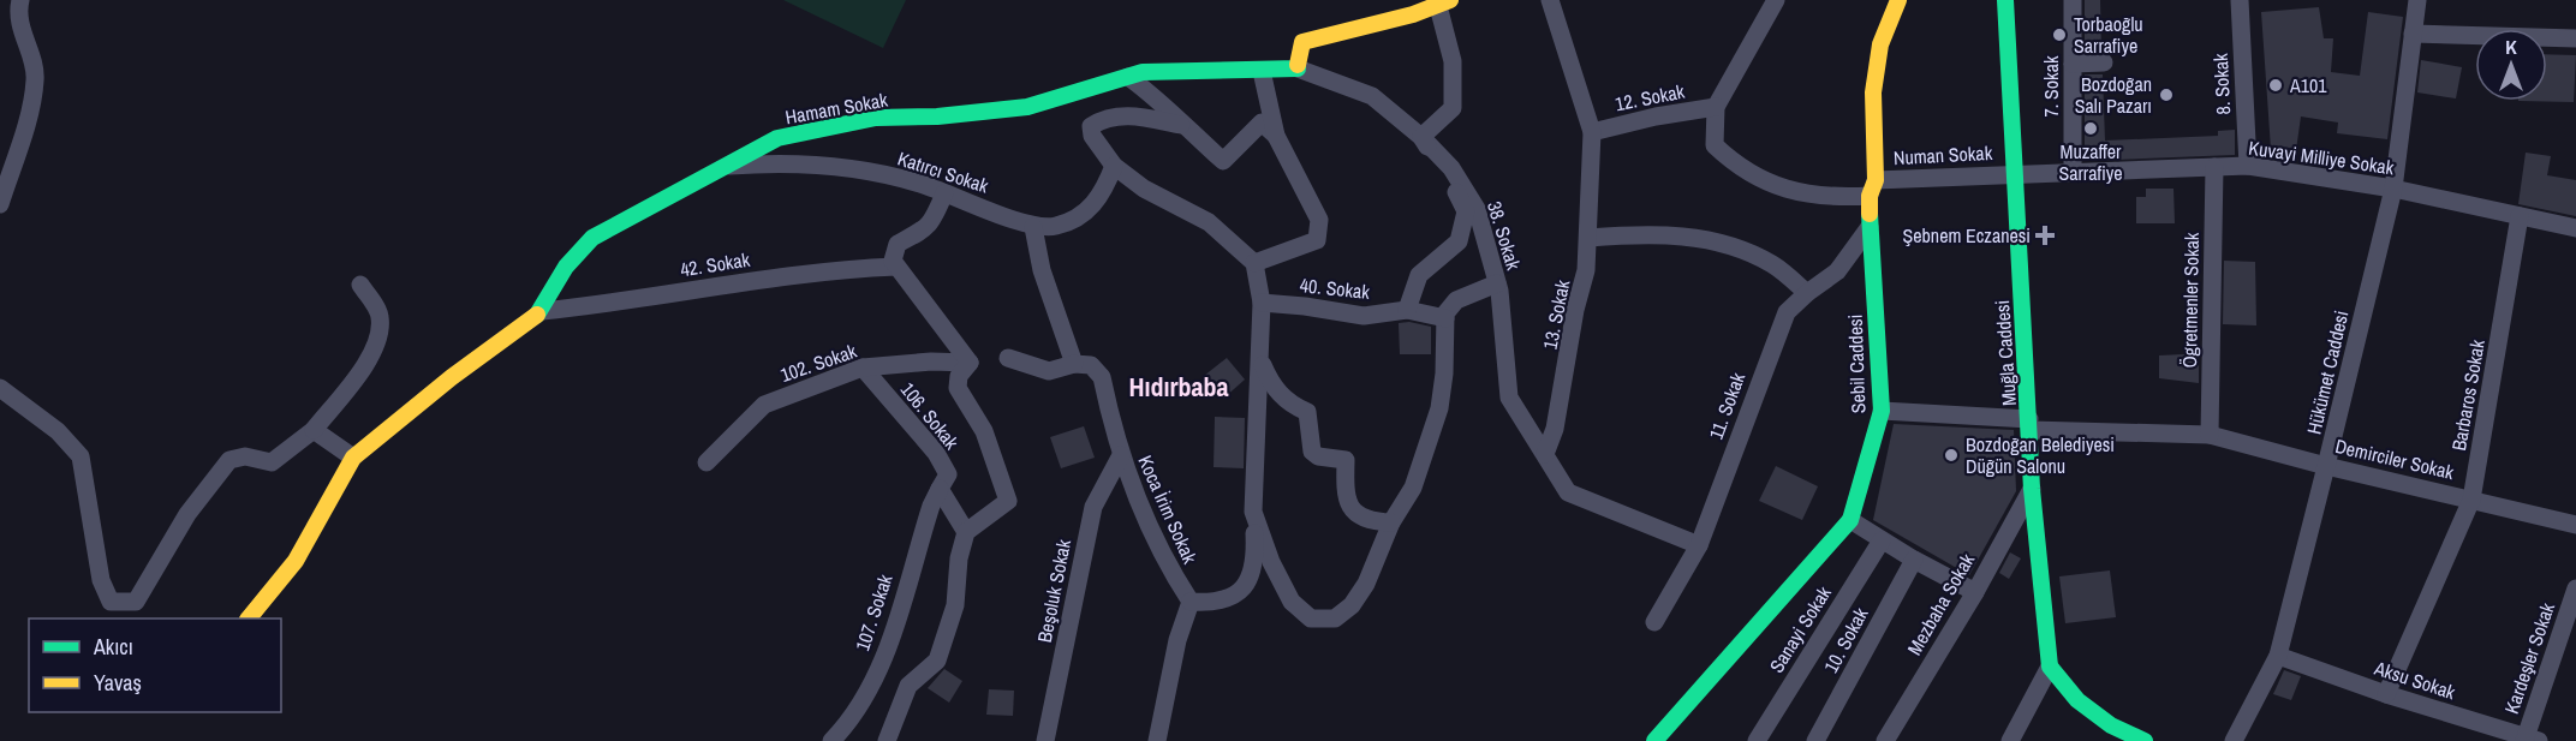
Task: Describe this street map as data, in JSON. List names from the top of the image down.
{
  "streets": {
    "street": [
      "8. Sokak",
      "7. Sokak",
      "12. Sokak",
      "Hamam Sokak",
      "Numan Sokak",
      "Kuvayi Milliye Sokak",
      "Katırcı Sokak",
      "38. Sokak",
      "42. Sokak",
      "40. Sokak",
      "Ögretmenler Sokak",
      "13. Sokak",
      "Muğla Caddesi",
      "102. Sokak",
      "Sebil Caddesi",
      "Hükümet Caddesi",
      "Barbaros Sokak",
      "11. Sokak",
      "106. Sokak",
      "Demirciler Sokak",
      "Koca İrim Sokak",
      "Beşoluk Sokak",
      "Mezbaha Sokak",
      "107. Sokak",
      "Sanayi Sokak",
      "10. Sokak",
      "Kardeşler Sokak",
      "Aksu Sokak"
    ]
  },
  "crossings": [
    ["8. Sokak", "Kuvayi Milliye Sokak"],
    ["7. Sokak", "Kuvayi Milliye Sokak"],
    ["12. Sokak", "Numan Sokak"],
    ["12. Sokak", "13. Sokak"],
    ["Hamam Sokak", "Katırcı Sokak"],
    ["Hamam Sokak", "38. Sokak"],
    ["Hamam Sokak", "42. Sokak"],
    ["Numan Sokak", "Kuvayi Milliye Sokak"],
    ["Numan Sokak", "Muğla Caddesi"],
    ["Numan Sokak", "Sebil Caddesi"],
    ["Kuvayi Milliye Sokak", "Ögretmenler Sokak"],
    ["Kuvayi Milliye Sokak", "Muğla Caddesi"],
    ["Kuvayi Milliye Sokak", "Hükümet Caddesi"],
    ["Kuvayi Milliye Sokak", "Barbaros Sokak"],
    ["38. Sokak", "13. Sokak"],
    ["Ögretmenler Sokak", "Demirciler Sokak"],
    ["Muğla Caddesi", "Demirciler Sokak"],
    ["Muğla Caddesi", "Mezbaha Sokak"],
    ["102. Sokak", "106. Sokak"],
    ["Sebil Caddesi", "11. Sokak"],
    ["Sebil Caddesi", "Demirciler Sokak"],
    ["Hükümet Caddesi", "Demirciler Sokak"],
    ["Hükümet Caddesi", "Aksu Sokak"],
    ["Barbaros Sokak", "Demirciler Sokak"],
    ["Barbaros Sokak", "Aksu Sokak"],
    ["106. Sokak", "107. Sokak"],
    ["Koca İrim Sokak", "Beşoluk Sokak"],
    ["Kardeşler Sokak", "Aksu Sokak"]
  ],
  "districts": ["Hıdırbaba"],
  "places": {
    "other": [
      "Torbaoğlu Sarrafiye",
      "A101",
      "Bozdoğan Salı Pazarı",
      "Muzaffer Sarrafiye",
      "Bozdoğan Belediyesi Düğün Salonu"
    ],
    "health": ["Şebnem Eczanesi"]
  },
  "legend": ["Akıcı", "Yavaş"],
  "north": "top"
}
